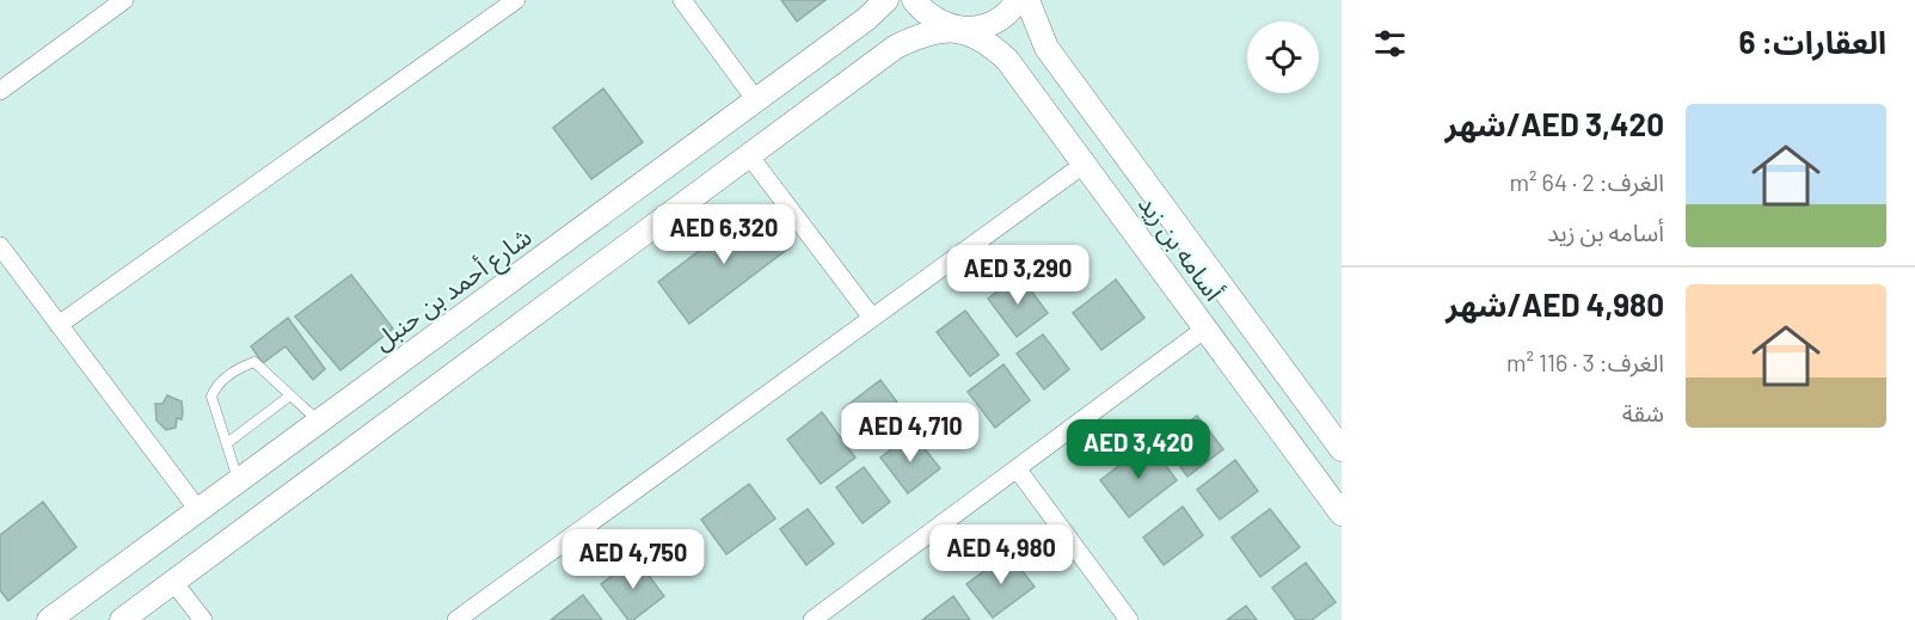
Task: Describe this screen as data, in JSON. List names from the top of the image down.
{
  "streets": {
    "street": ["أسامه بن زيد", "شارع أحمد بن حنبل"]
  },
  "page": {
    "heading": "العقارات: 6",
    "list": [
      {
        "name": "AED 3,420/شهر",
        "note": "الغرف: 2 · 64 m² · أسامه بن زيد"
      },
      {
        "name": "AED 4,980/شهر",
        "note": "الغرف: 3 · 116 m² · شقة"
      }
    ],
    "price": [
      "AED 6,320",
      "AED 3,290",
      "AED 4,710",
      "AED 3,420",
      "AED 4,980",
      "AED 4,750"
    ]
  }
}
